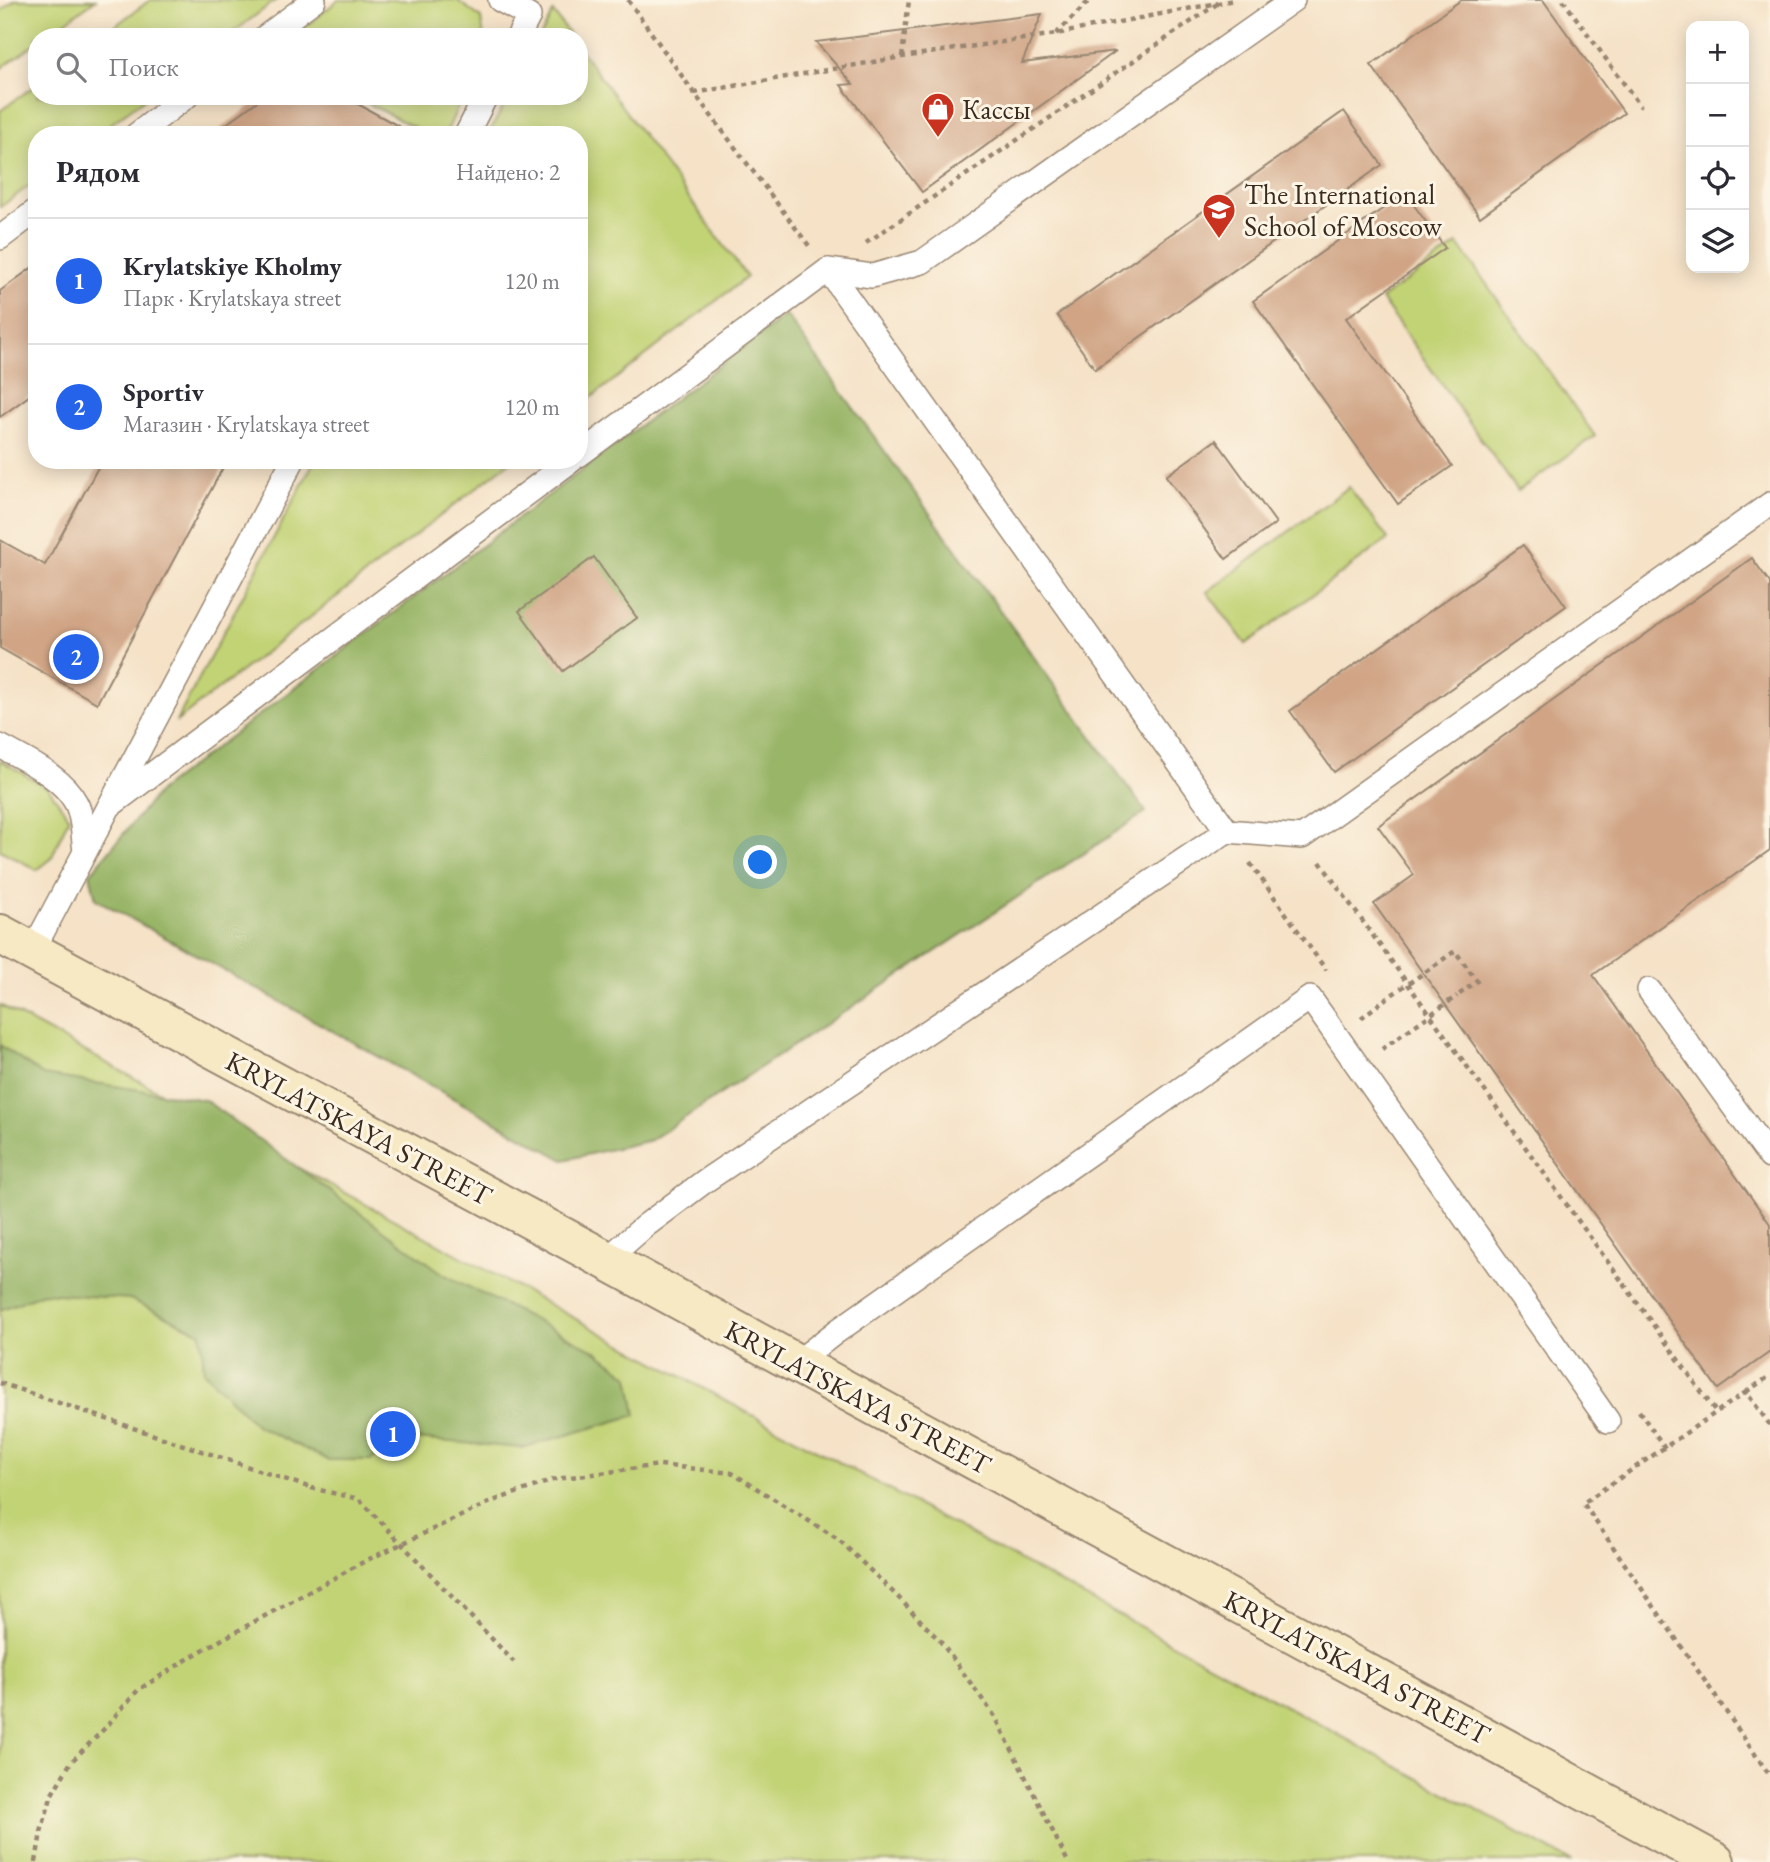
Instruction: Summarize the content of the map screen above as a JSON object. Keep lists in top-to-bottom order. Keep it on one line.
{"streets":{"main road":["KRYLATSKAYA STREET"]},"places":{"shop":["Кассы"],"school or university":["The International School of Moscow"]},"page":{"map_buttons":["+","−"],"search":"Поиск","heading":["Рядом","Найдено: 2"],"list":[{"mark":"1","name":"Krylatskiye Kholmy","note":"Парк · Krylatskaya street","value":"120 m"},{"mark":"2","name":"Sportiv","note":"Магазин · Krylatskaya street","value":"120 m"}],"pins":["2","1"]}}
